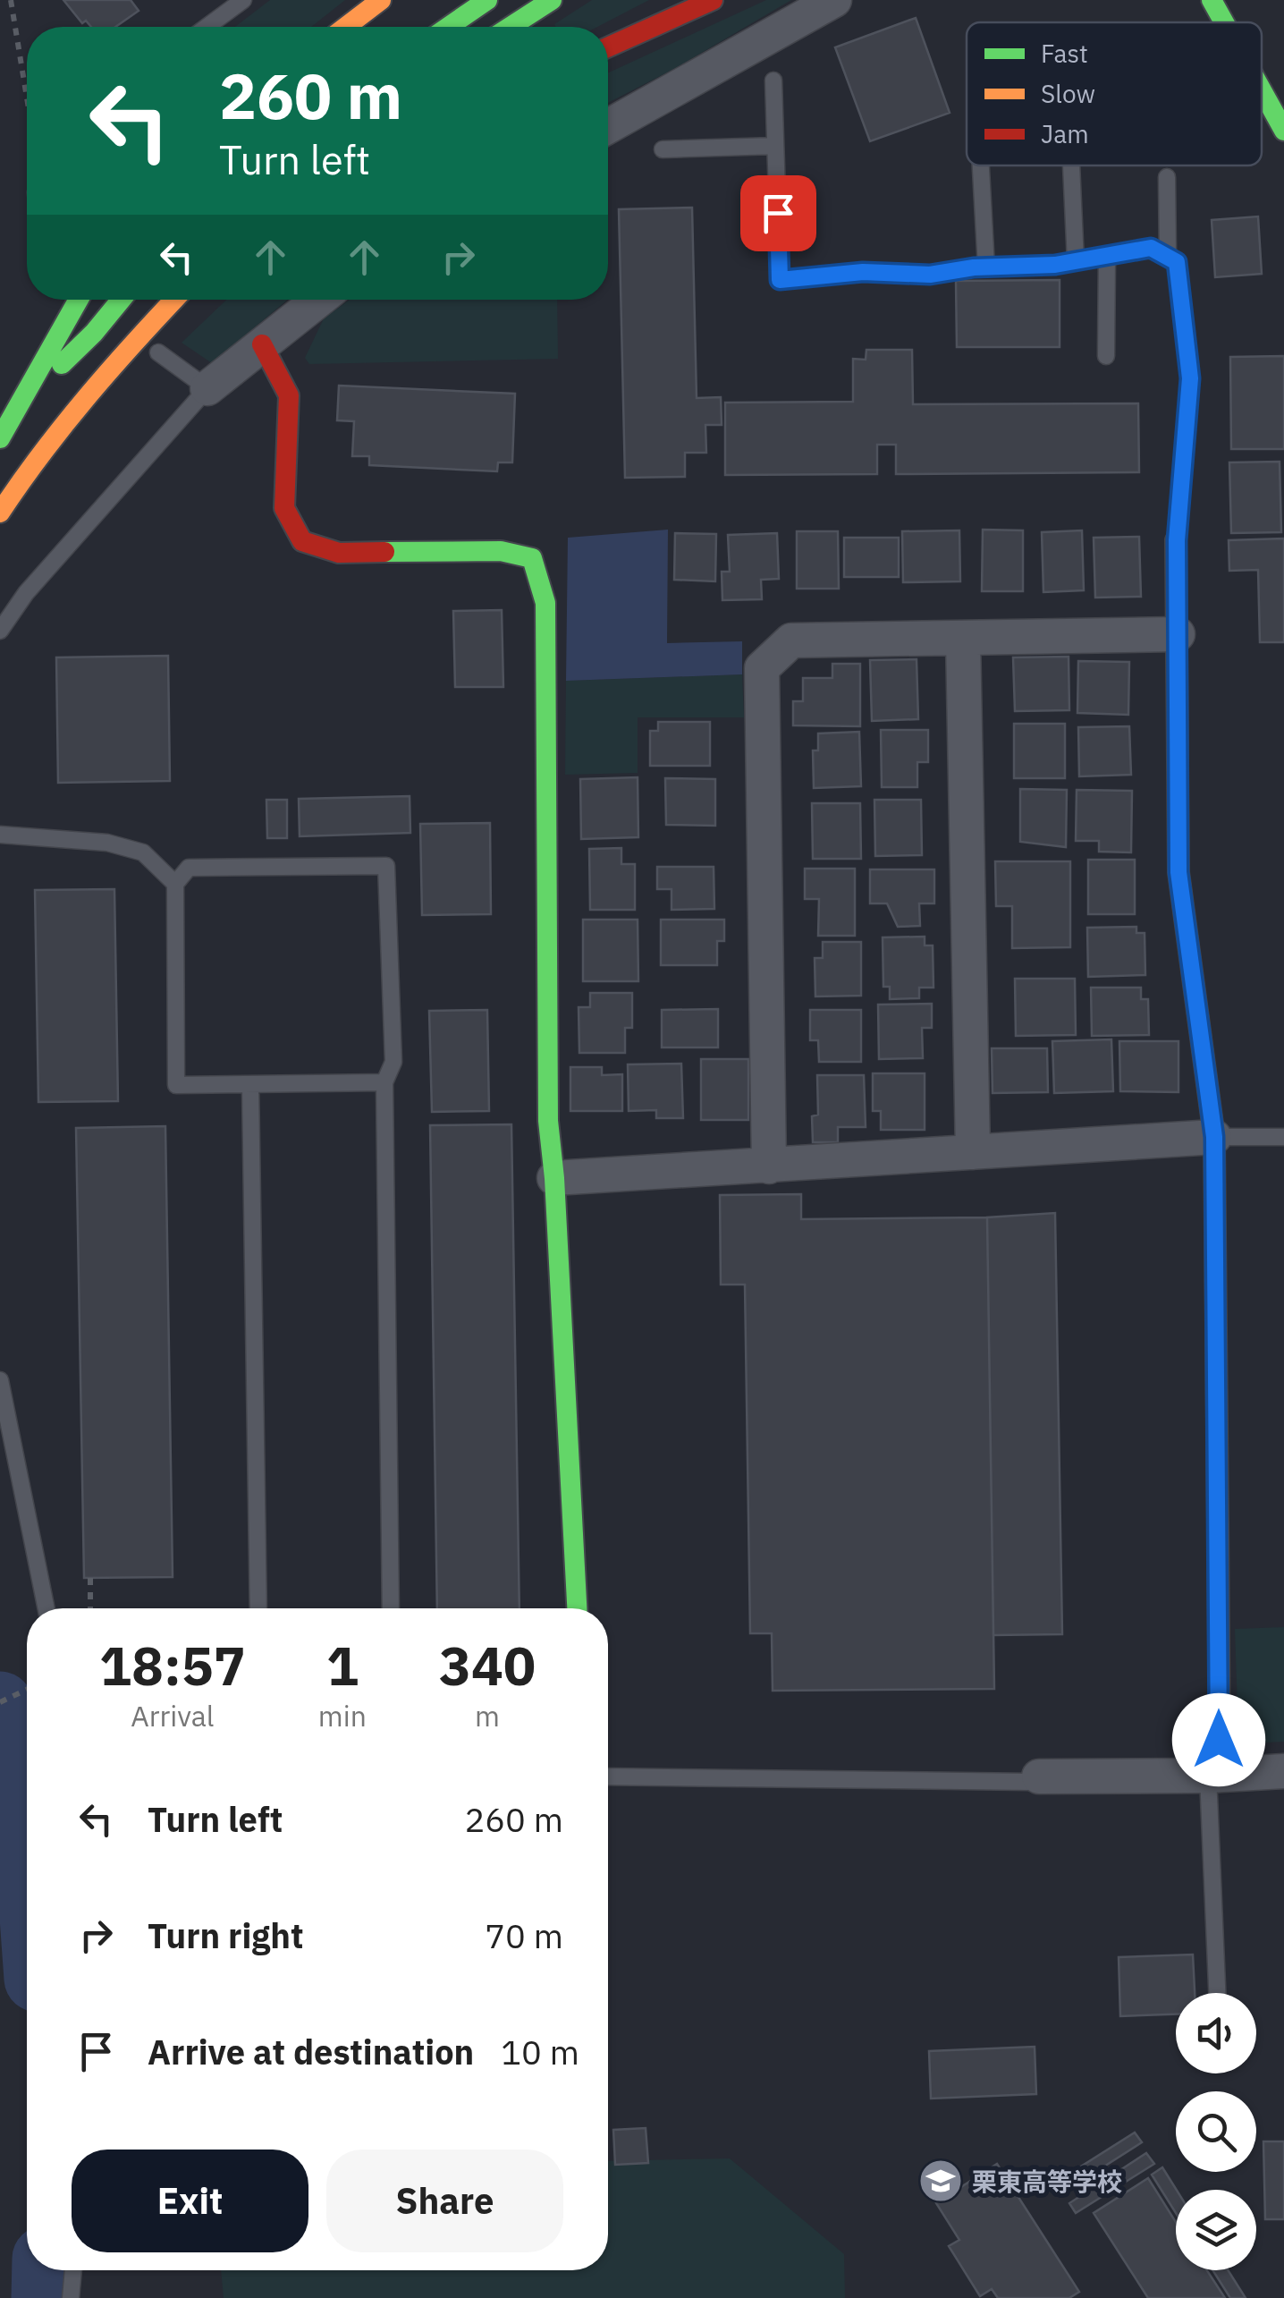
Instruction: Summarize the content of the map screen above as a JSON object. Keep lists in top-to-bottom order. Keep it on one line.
{"places":{"school or university":["栗東高等学校"]},"legend":["Fast","Slow","Jam"],"page":{"turn":["260 m","Turn left"],"eta":["18:57","Arrival","1","min","340","m"],"list":[{"name":"Turn left","value":"260 m"},{"name":"Turn right","value":"70 m"},{"name":"Arrive at destination","value":"10 m"}],"buttons":["Exit","Share"]}}
